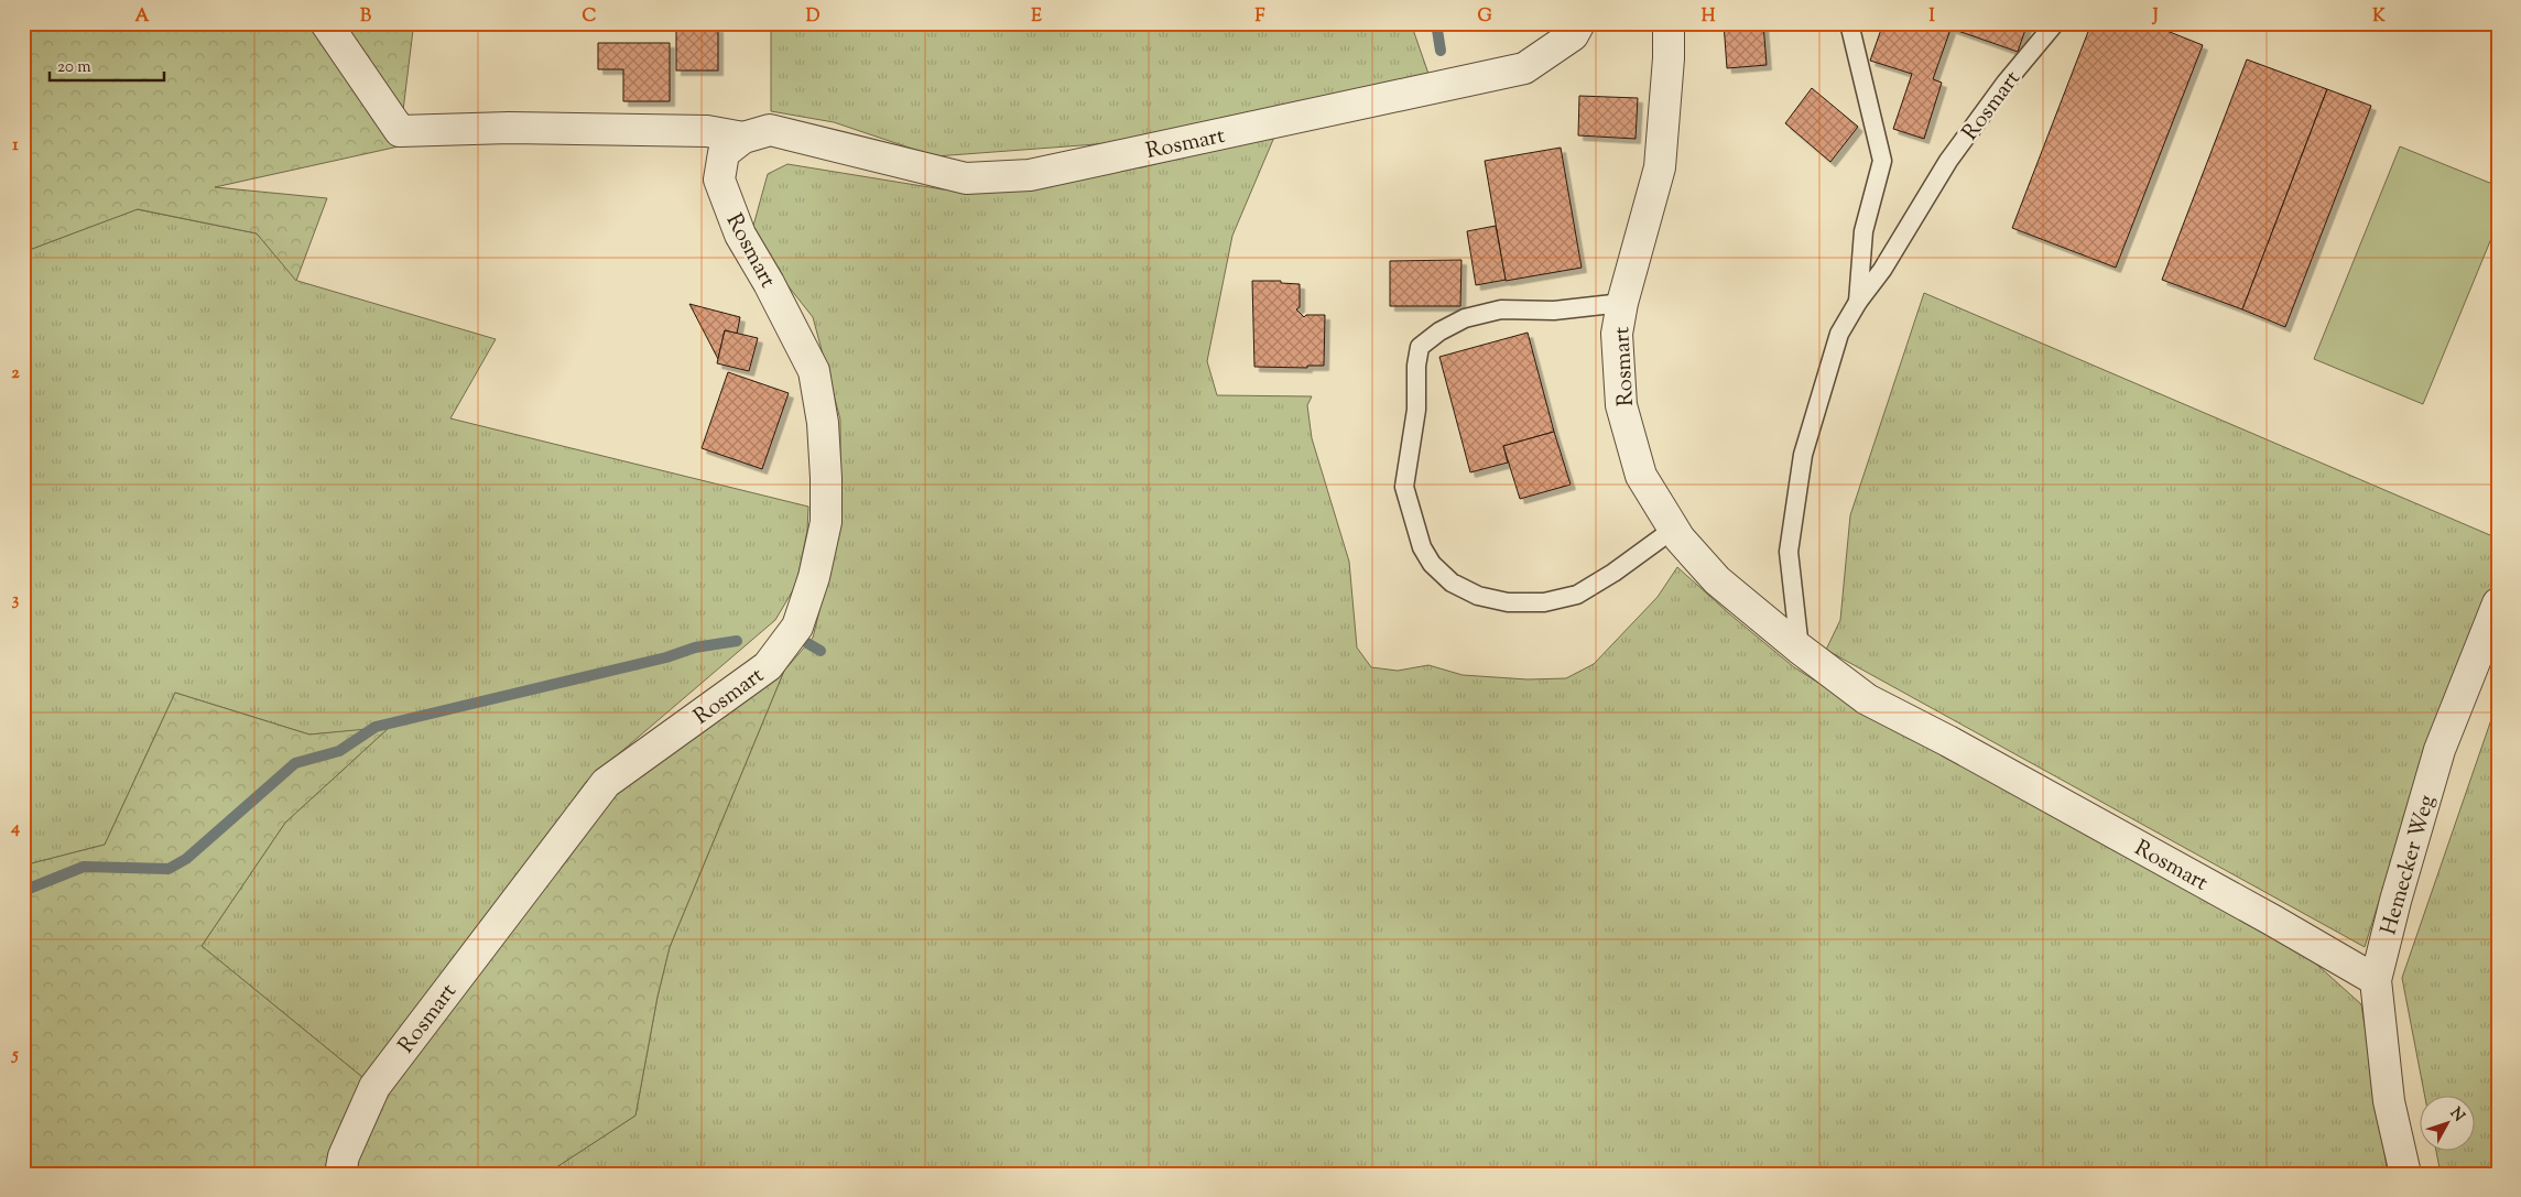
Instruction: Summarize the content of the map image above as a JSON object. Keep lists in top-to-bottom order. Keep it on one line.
{"streets":{"street":["Rosmart","Hemecker Weg"]},"crossings":[["Rosmart","Hemecker Weg"]],"scale_bar":"20 m","north":"top right","grid":{"columns":["A","B","C","D","E","F","G","H","I","J","K"],"rows":["1","2","3","4","5"]}}
